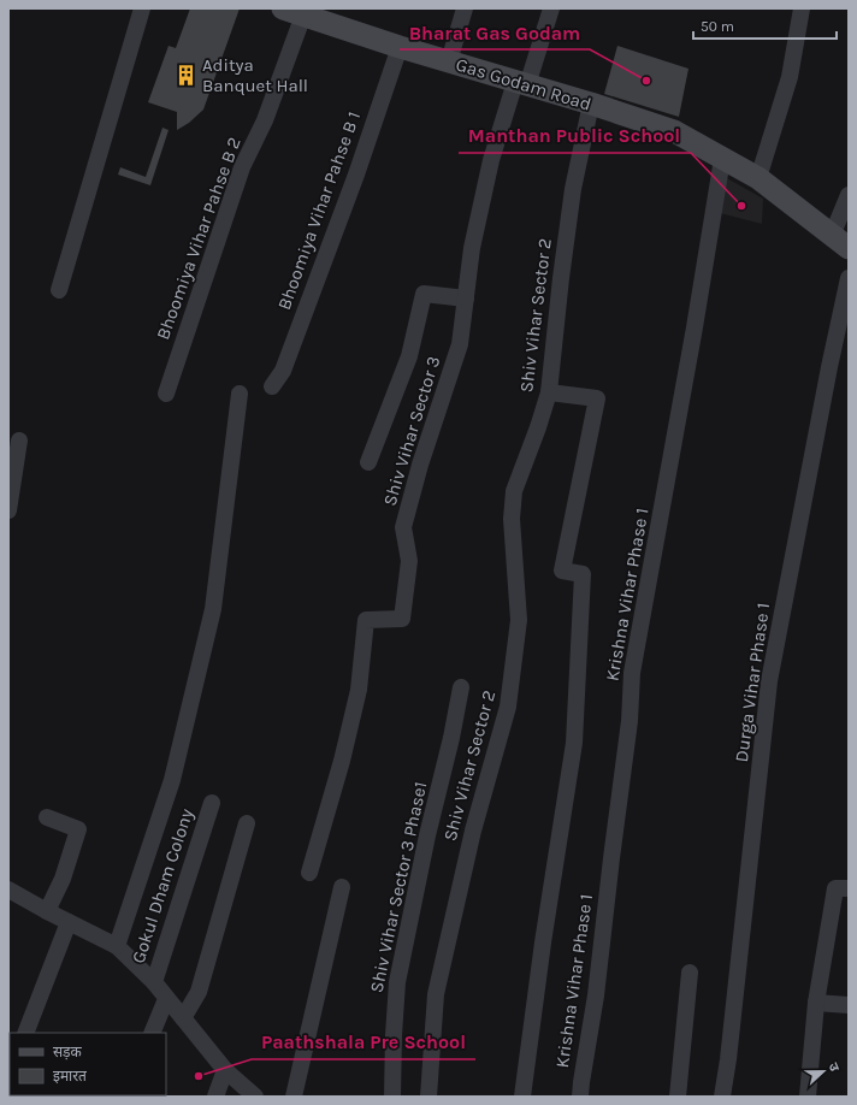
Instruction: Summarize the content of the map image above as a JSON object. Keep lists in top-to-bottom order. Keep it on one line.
{"streets":{"main road":["Gas Godam Road"],"street":["Bhoomiya Vihar Pahse B 1","Bhoomiya Vihar Pahse B 2","Shiv Vihar Sector 2","Shiv Vihar Sector 3","Krishna Vihar Phase 1","Durga Vihar Phase 1","Gokul Dham Colony","Shiv Vihar Sector 3 Phase1"]},"crossings":[["Gas Godam Road","Bhoomiya Vihar Pahse B 1"],["Gas Godam Road","Bhoomiya Vihar Pahse B 2"],["Gas Godam Road","Shiv Vihar Sector 2"],["Gas Godam Road","Shiv Vihar Sector 3"],["Gas Godam Road","Krishna Vihar Phase 1"]],"places":{"building":["Aditya Banquet Hall"],"other":["Bharat Gas Godam","Manthan Public School","Paathshala Pre School"]},"legend":["सड़क","इमारत"],"scale_bar":"50 m","north":"right"}
